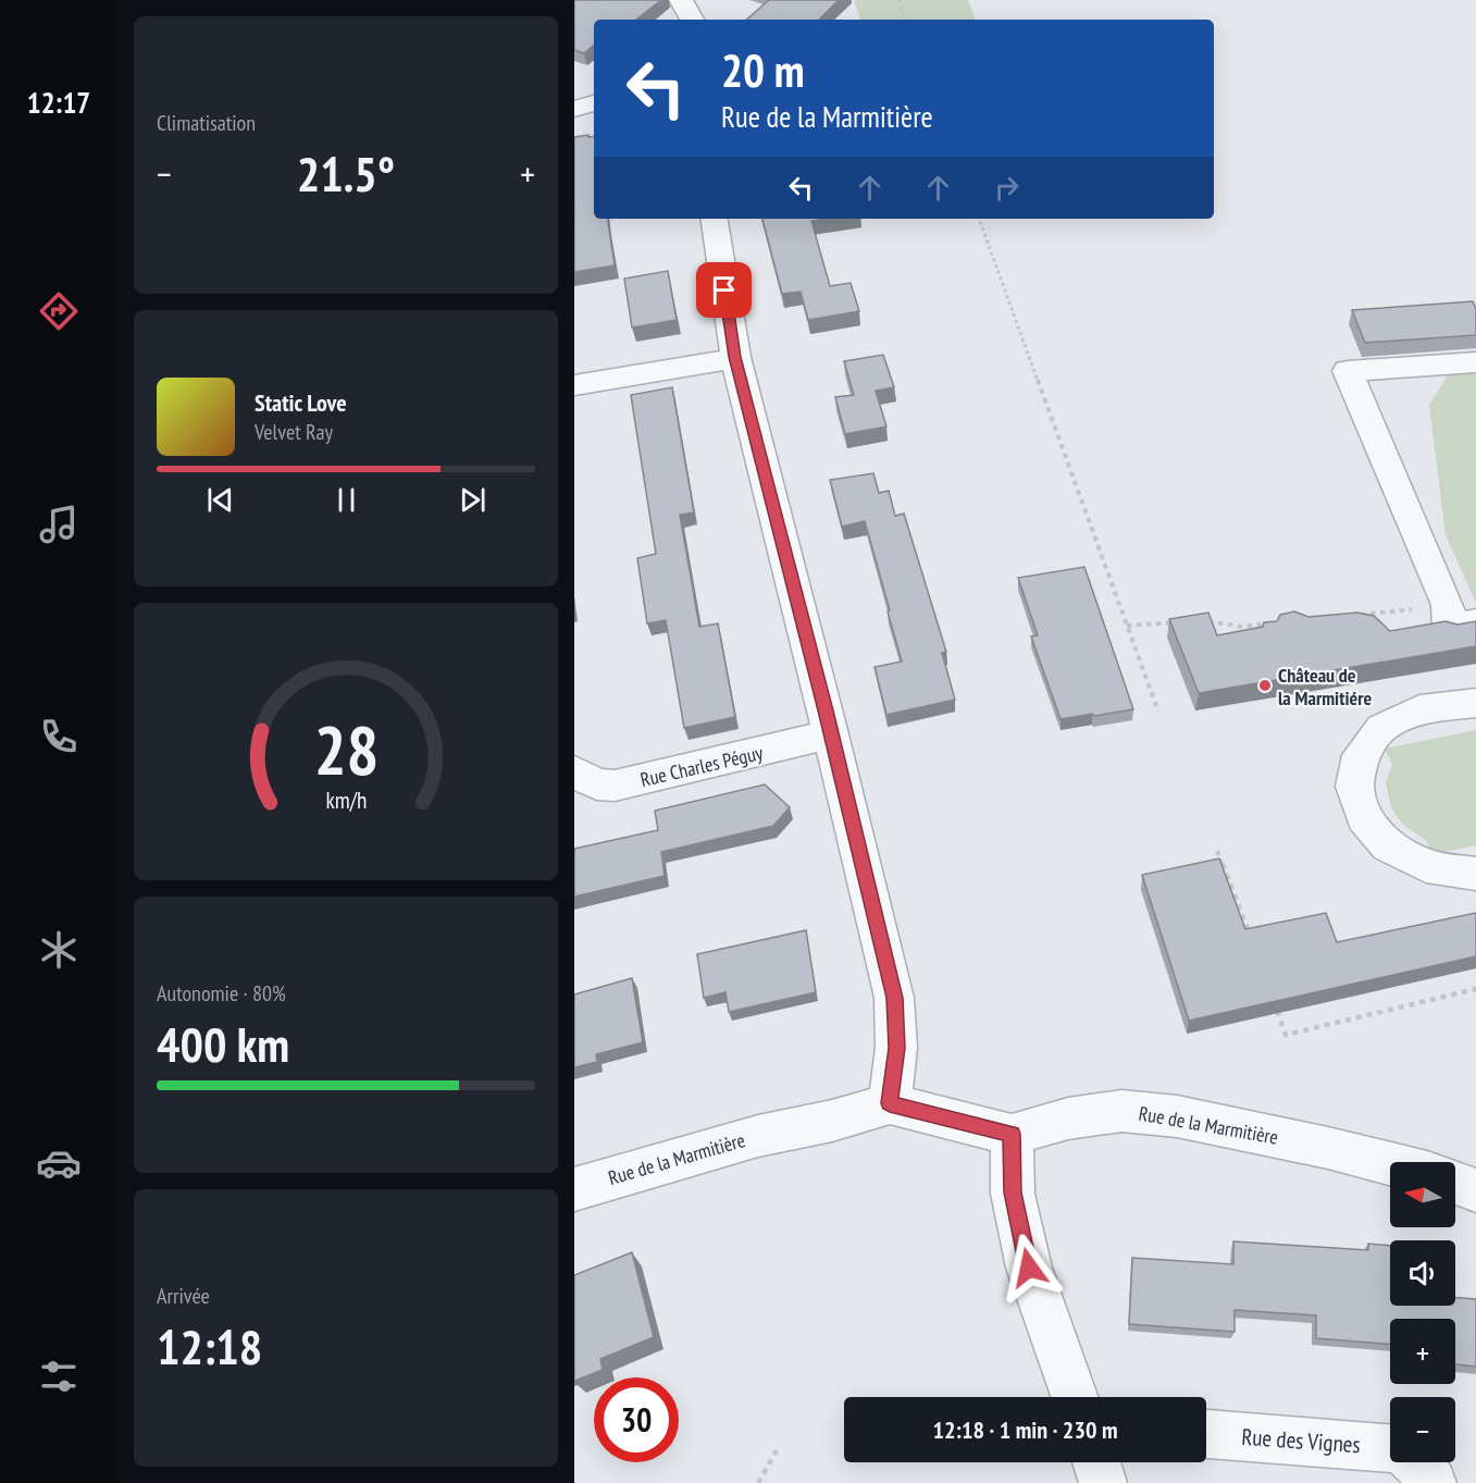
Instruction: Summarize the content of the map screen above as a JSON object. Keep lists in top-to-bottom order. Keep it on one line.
{"streets":{"street":["Rue Charles Péguy","Rue de la Marmitière","Rue des Vignes"]},"places":["Château de la Marmitiére"],"north":"left","page":{"tabs":"12:17","tile":["Climatisation",["Autonomie · 80%","400 km"],["Arrivée","12:18"]],"turn":["20 m","Rue de la Marmitière"],"heat":["−","21.5°","+"],"song":["Static Love","Velvet Ray"],"map_buttons":["+","−"],"limit":"30","trip":"12:18 · 1 min · 230 m","gauge":["28","km/h"]}}
